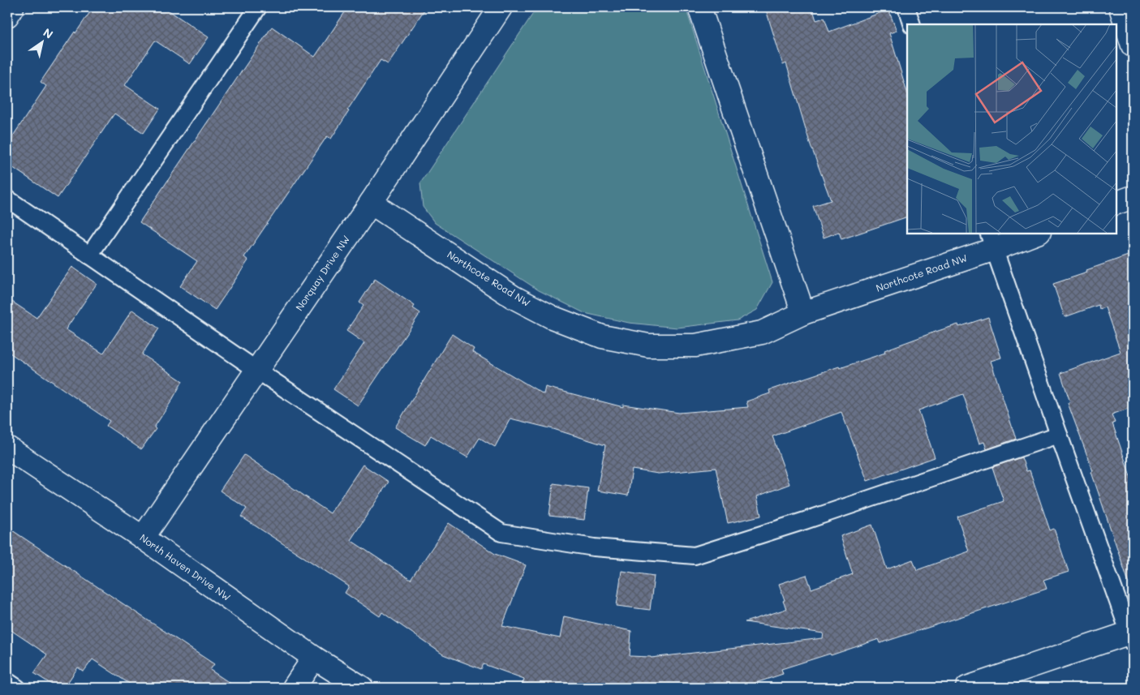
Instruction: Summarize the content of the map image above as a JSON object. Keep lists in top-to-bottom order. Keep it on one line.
{"streets":{"street":["Norquay Drive NW","Northcote Road NW","North Haven Drive NW"]},"crossings":[["Norquay Drive NW","Northcote Road NW"],["Norquay Drive NW","North Haven Drive NW"]],"north":"top right"}
